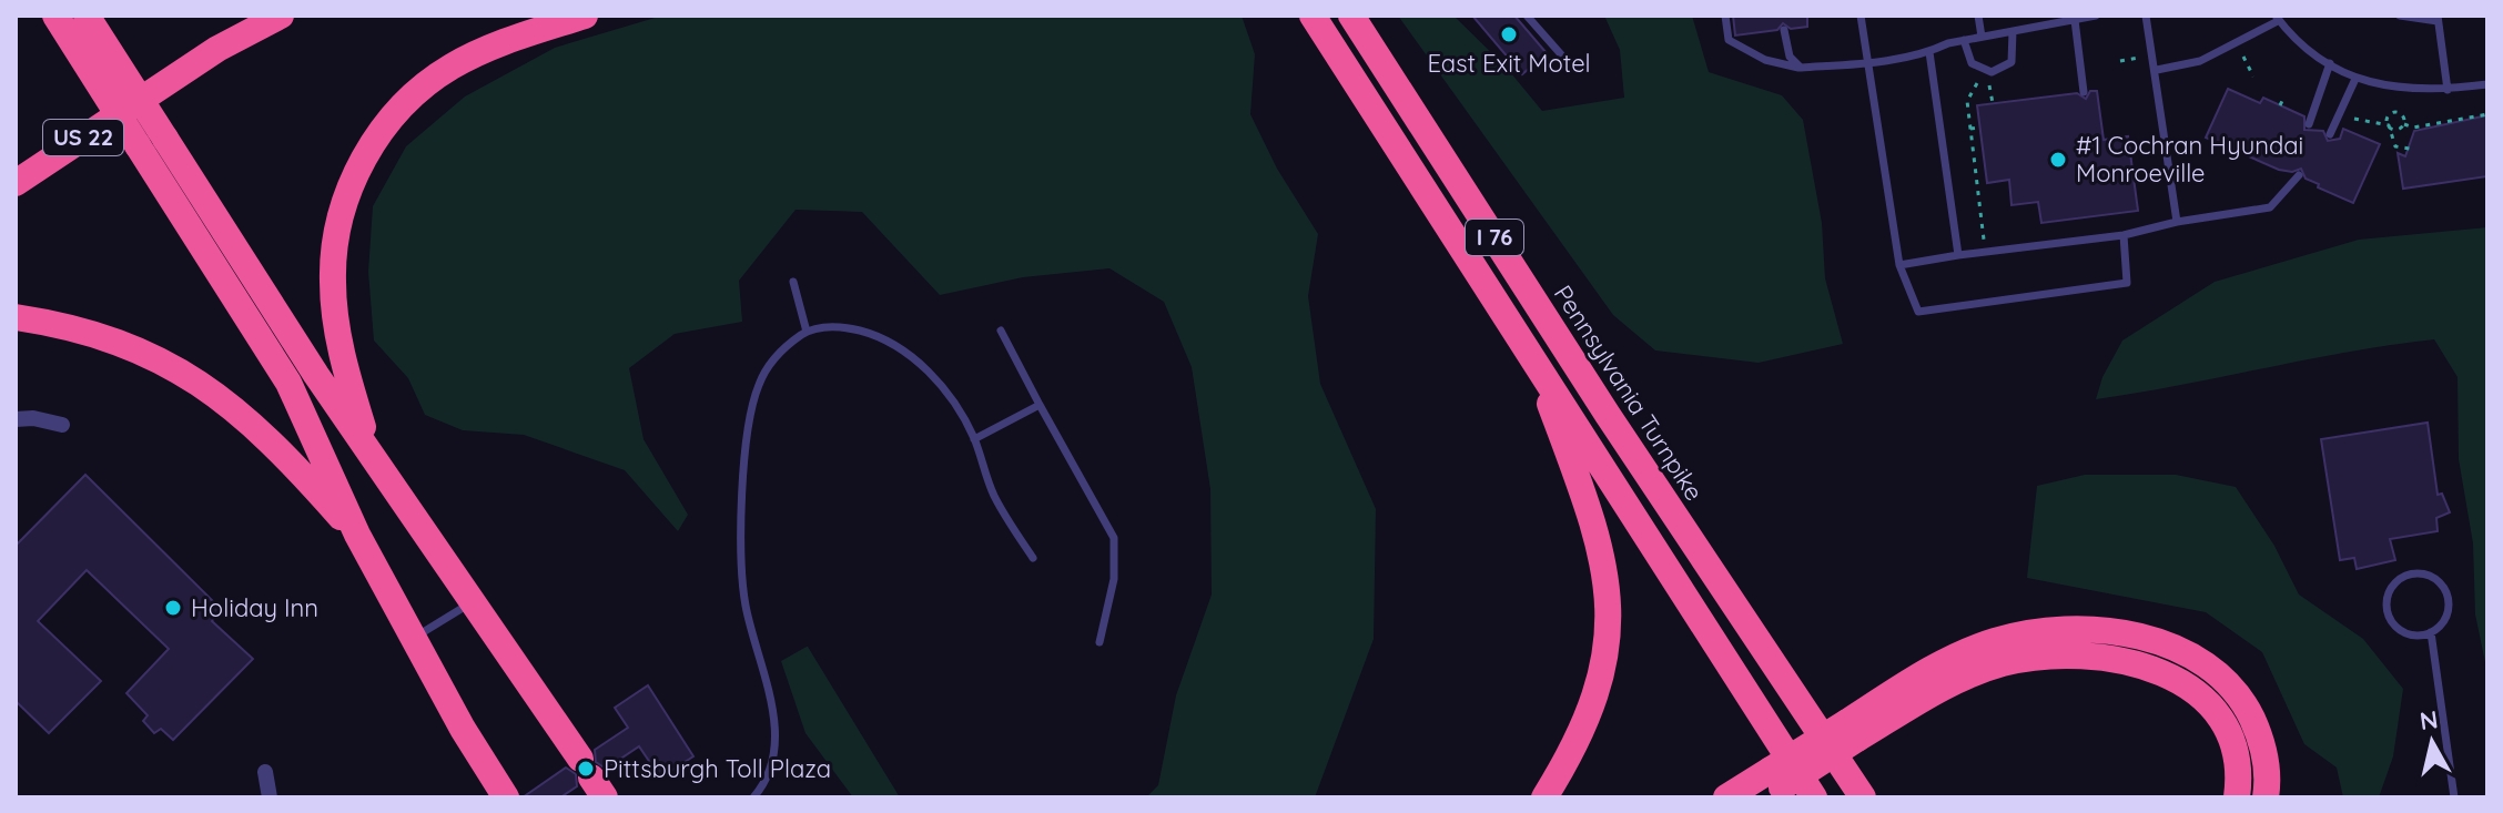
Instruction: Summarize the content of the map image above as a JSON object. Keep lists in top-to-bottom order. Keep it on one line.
{"streets":{"highway":["US 22","I 76","Pennsylvania Turnpike"]},"places":["East Exit Motel","#1 Cochran Hyundai Monroeville","Holiday Inn","Pittsburgh Toll Plaza"],"north":"top"}
